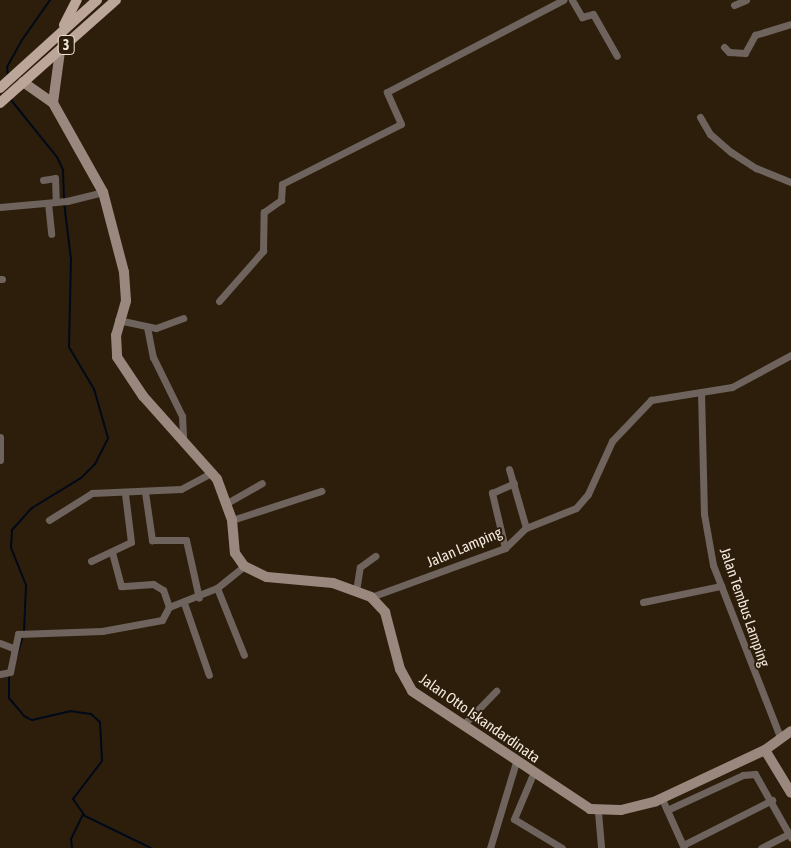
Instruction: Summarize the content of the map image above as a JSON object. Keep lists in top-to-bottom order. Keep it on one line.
{"streets":{"main road":["3","Jalan Otto Iskandardinata"],"street":["Jalan Lamping","Jalan Tembus Lamping"]},"crossings":[["Jalan Lamping","Jalan Tembus Lamping"],["Jalan Lamping","Jalan Otto Iskandardinata"]]}
